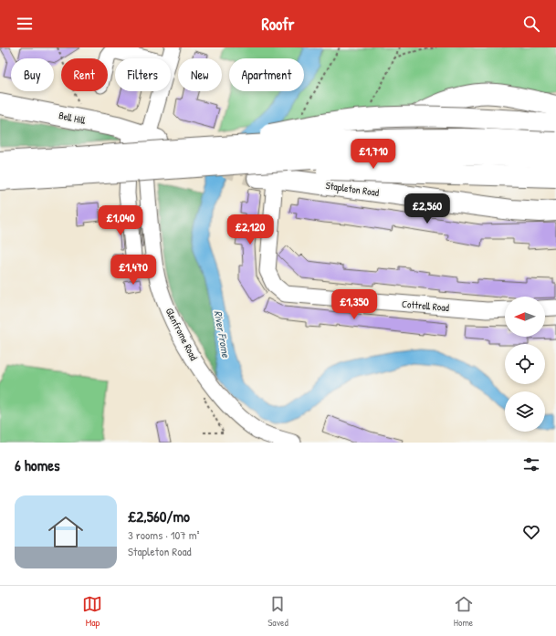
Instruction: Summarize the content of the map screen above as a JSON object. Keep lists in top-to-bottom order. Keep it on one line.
{"streets":{"main road":["Bell Hill","Stapleton Road"],"street":["Cottrell Road","Glenfrome Road"]},"crossings":[["Bell Hill","Glenfrome Road"],["Stapleton Road","Cottrell Road"]],"water":["River Frome"],"north":"left","page":{"header":"Roofr","chip":["Buy","Rent","Filters","New","Apartment"],"price":["£1,710","£2,560","£1,040","£2,120","£1,470","£1,350"],"heading":"6 homes","list":[{"name":"£2,560/mo","note":"3 rooms · 107 m² · Stapleton Road"}],"tabs":["Map","Saved","Home"]}}
